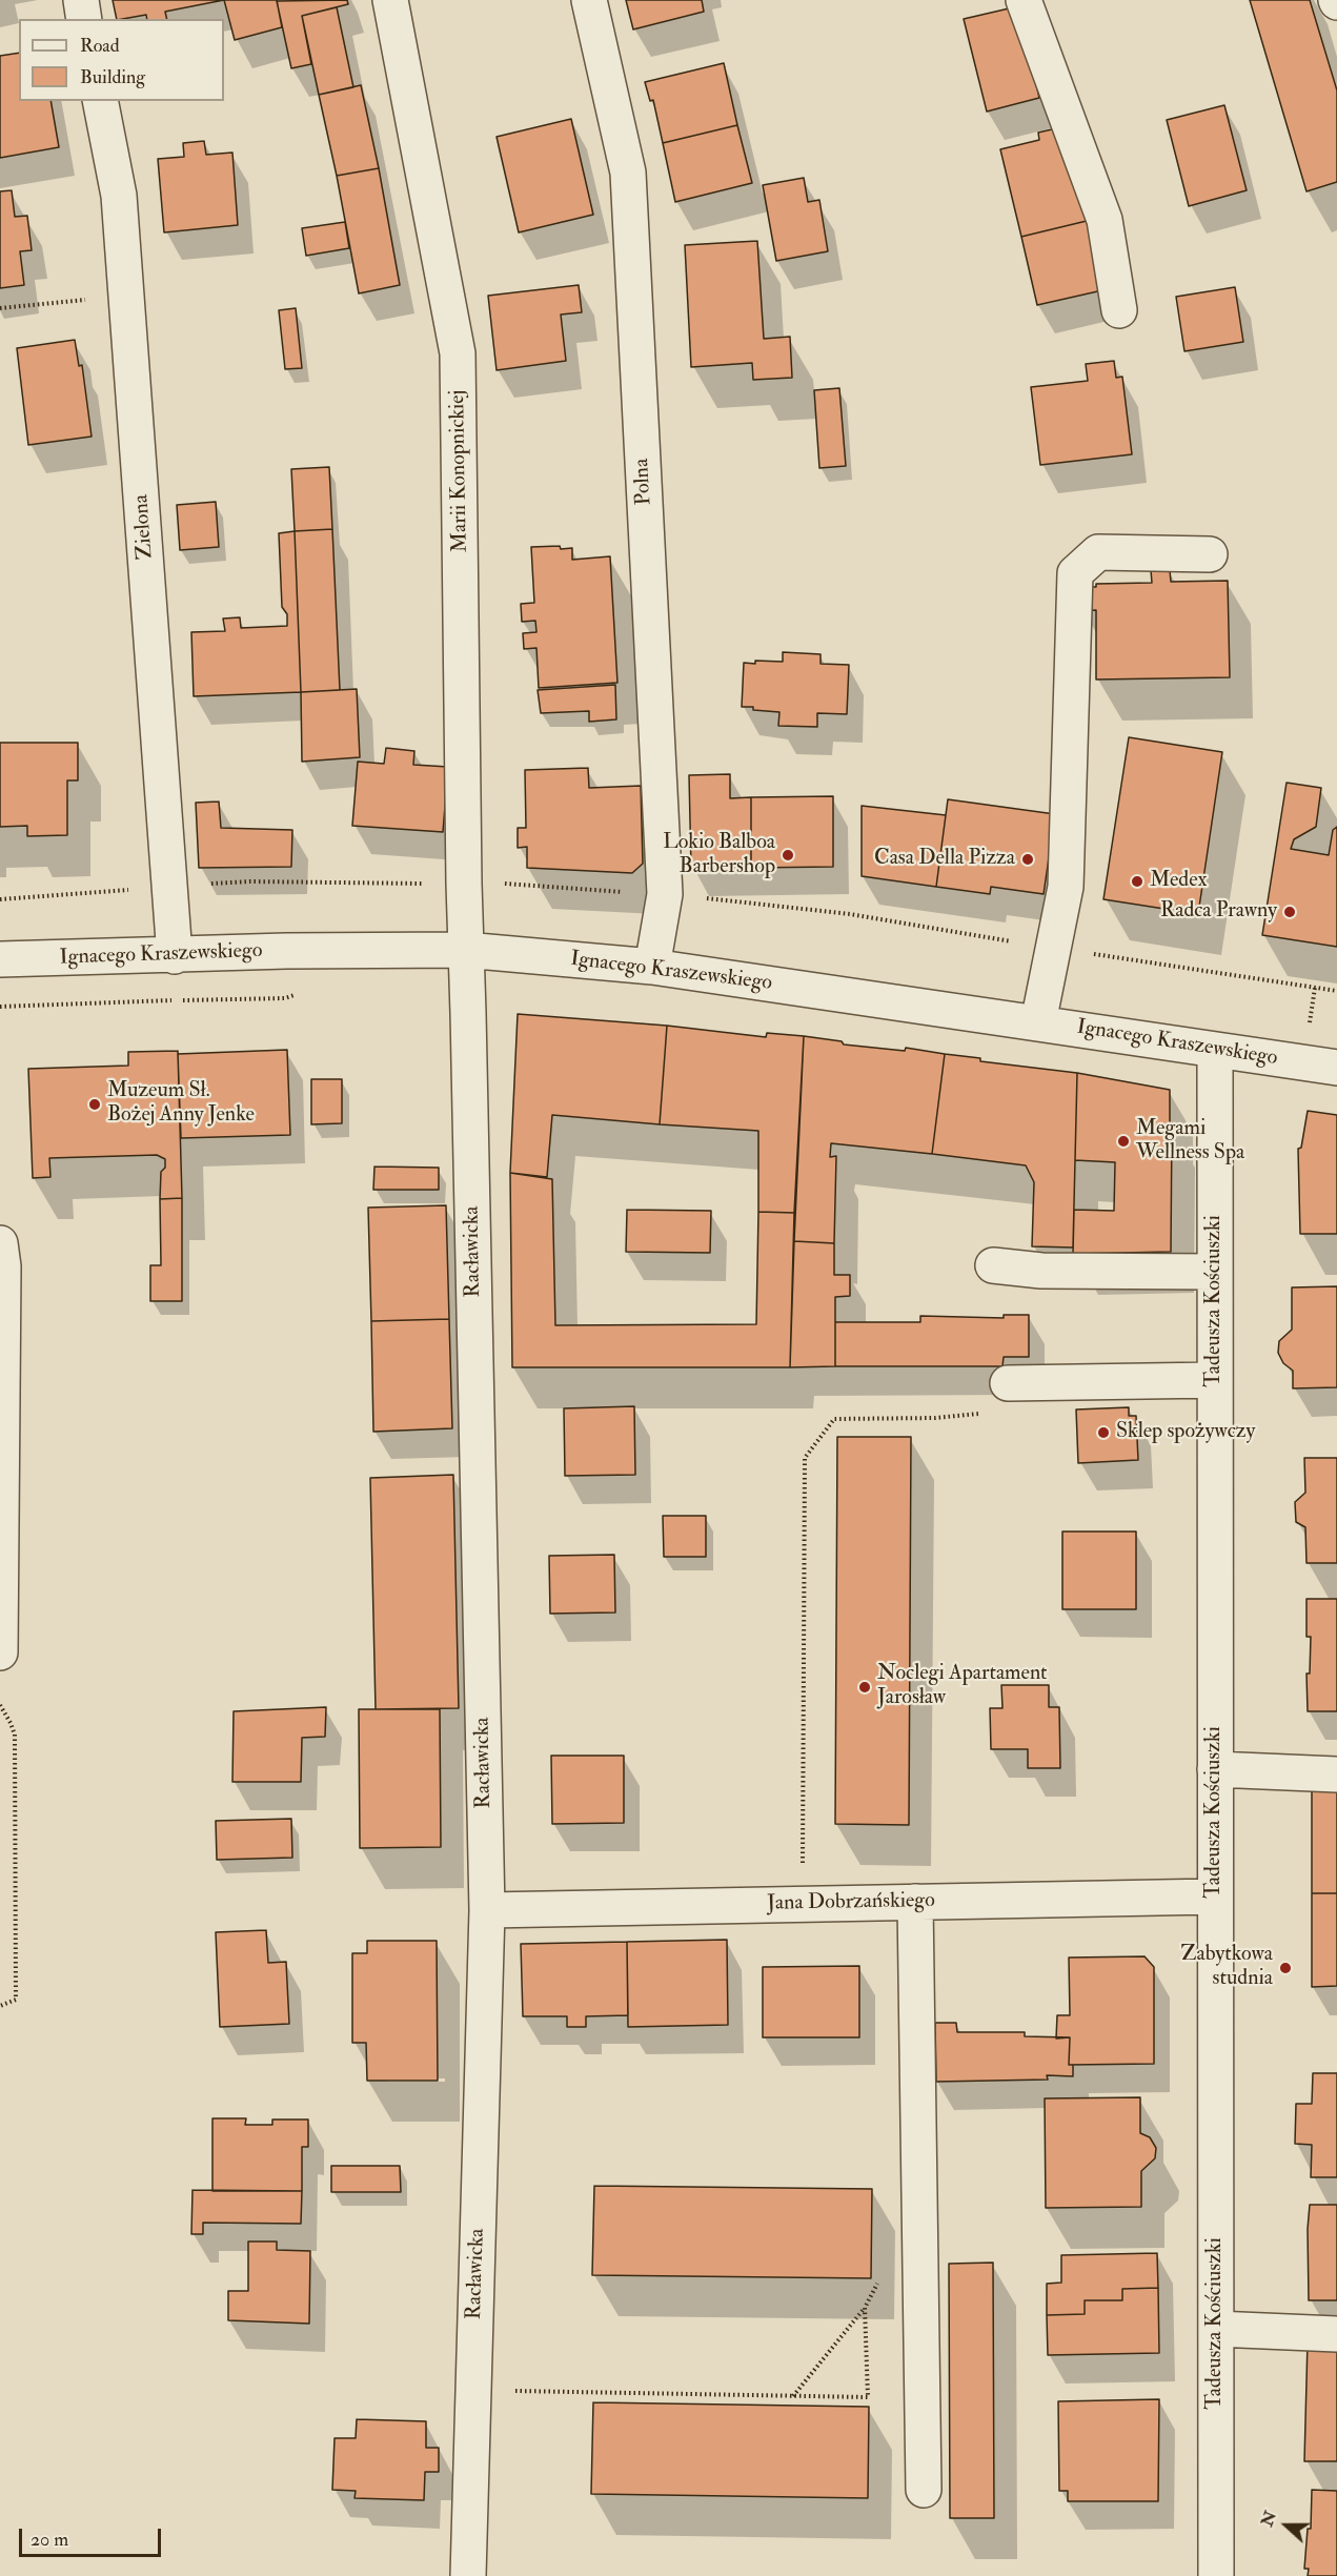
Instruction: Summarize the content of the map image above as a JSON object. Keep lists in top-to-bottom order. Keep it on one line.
{"streets":{"street":["Marii Konopnickiej","Polna","Zielona","Ignacego Kraszewskiego","Racławicka","Tadeusza Kościuszki","Jana Dobrzańskiego"]},"crossings":[["Marii Konopnickiej","Ignacego Kraszewskiego"],["Marii Konopnickiej","Racławicka"],["Polna","Ignacego Kraszewskiego"],["Zielona","Ignacego Kraszewskiego"],["Ignacego Kraszewskiego","Racławicka"],["Ignacego Kraszewskiego","Tadeusza Kościuszki"],["Racławicka","Jana Dobrzańskiego"],["Tadeusza Kościuszki","Jana Dobrzańskiego"]],"places":["Lokio Balboa Barbershop","Casa Della Pizza","Medex","Radca Prawny","Muzeum Sł. Bożej Anny Jenke","Megami Wellness Spa","Sklep spożywczy","Noclegi Apartament Jarosław","Zabytkowa studnia"],"legend":["Road","Building"],"scale_bar":"20 m","north":"left"}
